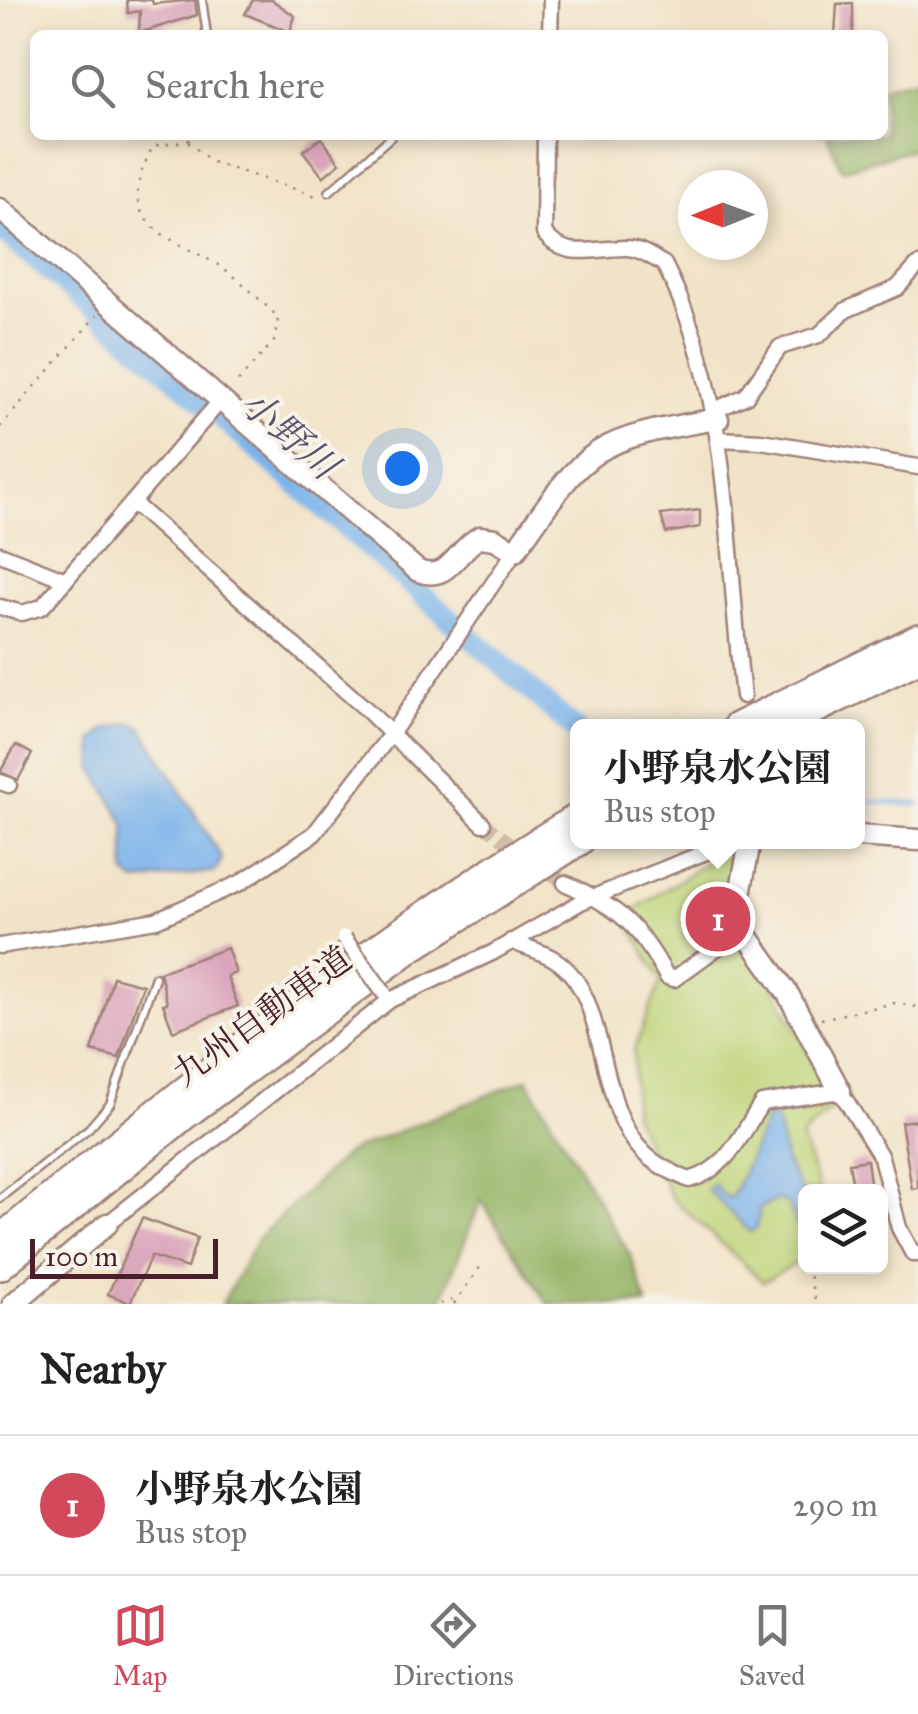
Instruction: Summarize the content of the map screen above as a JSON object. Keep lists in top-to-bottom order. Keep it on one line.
{"streets":{"highway":["九州自動車道"]},"water":["小野川"],"scale_bar":"100 m","north":"left","page":{"search":"Search here","popup":["小野泉水公園","Bus stop"],"pins":"1","scale":"100 m","heading":"Nearby","list":[{"mark":"1","name":"小野泉水公園","note":"Bus stop","value":"290 m"}],"nav":["Map","Directions","Saved"]}}
